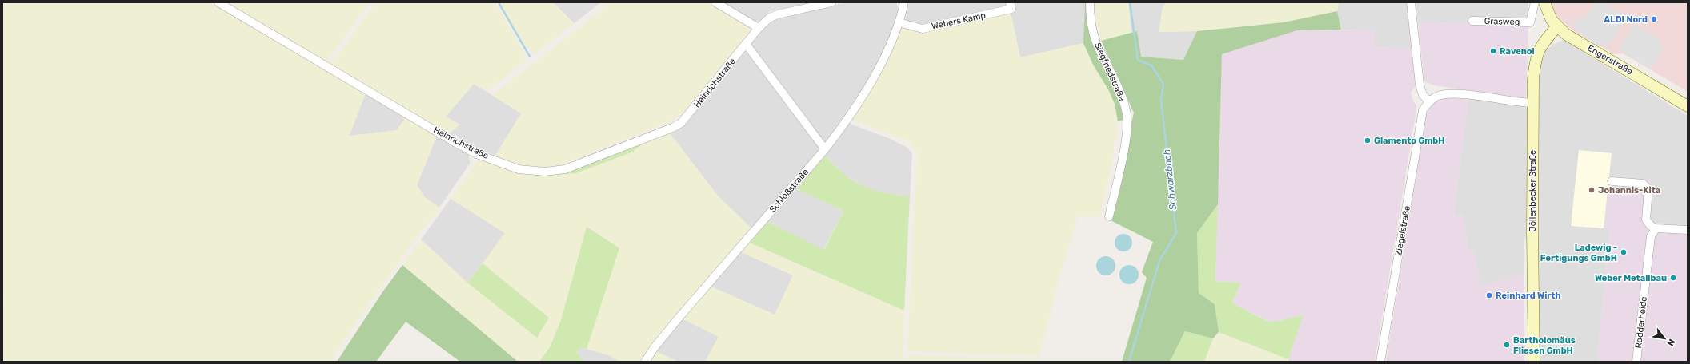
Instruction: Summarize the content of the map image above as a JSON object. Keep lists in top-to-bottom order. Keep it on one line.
{"streets":{"street":["Webers Kamp","Grasweg","Engerstraße","Siegfriedstraße","Heinrichstraße","Schloßstraße","Jöllenbecker Straße","Ziegelstraße","Rodderheide"]},"crossings":[["Webers Kamp","Schloßstraße"],["Engerstraße","Jöllenbecker Straße"]],"water":["Schwarzbach"],"places":["ALDI Nord","Ravenol","Glamento GmbH","Johannis-Kita","Ladewig - Fertigungs GmbH","Weber Metallbau","Reinhard Wirth","Bartholomäus Fliesen GmbH"],"north":"bottom right"}
